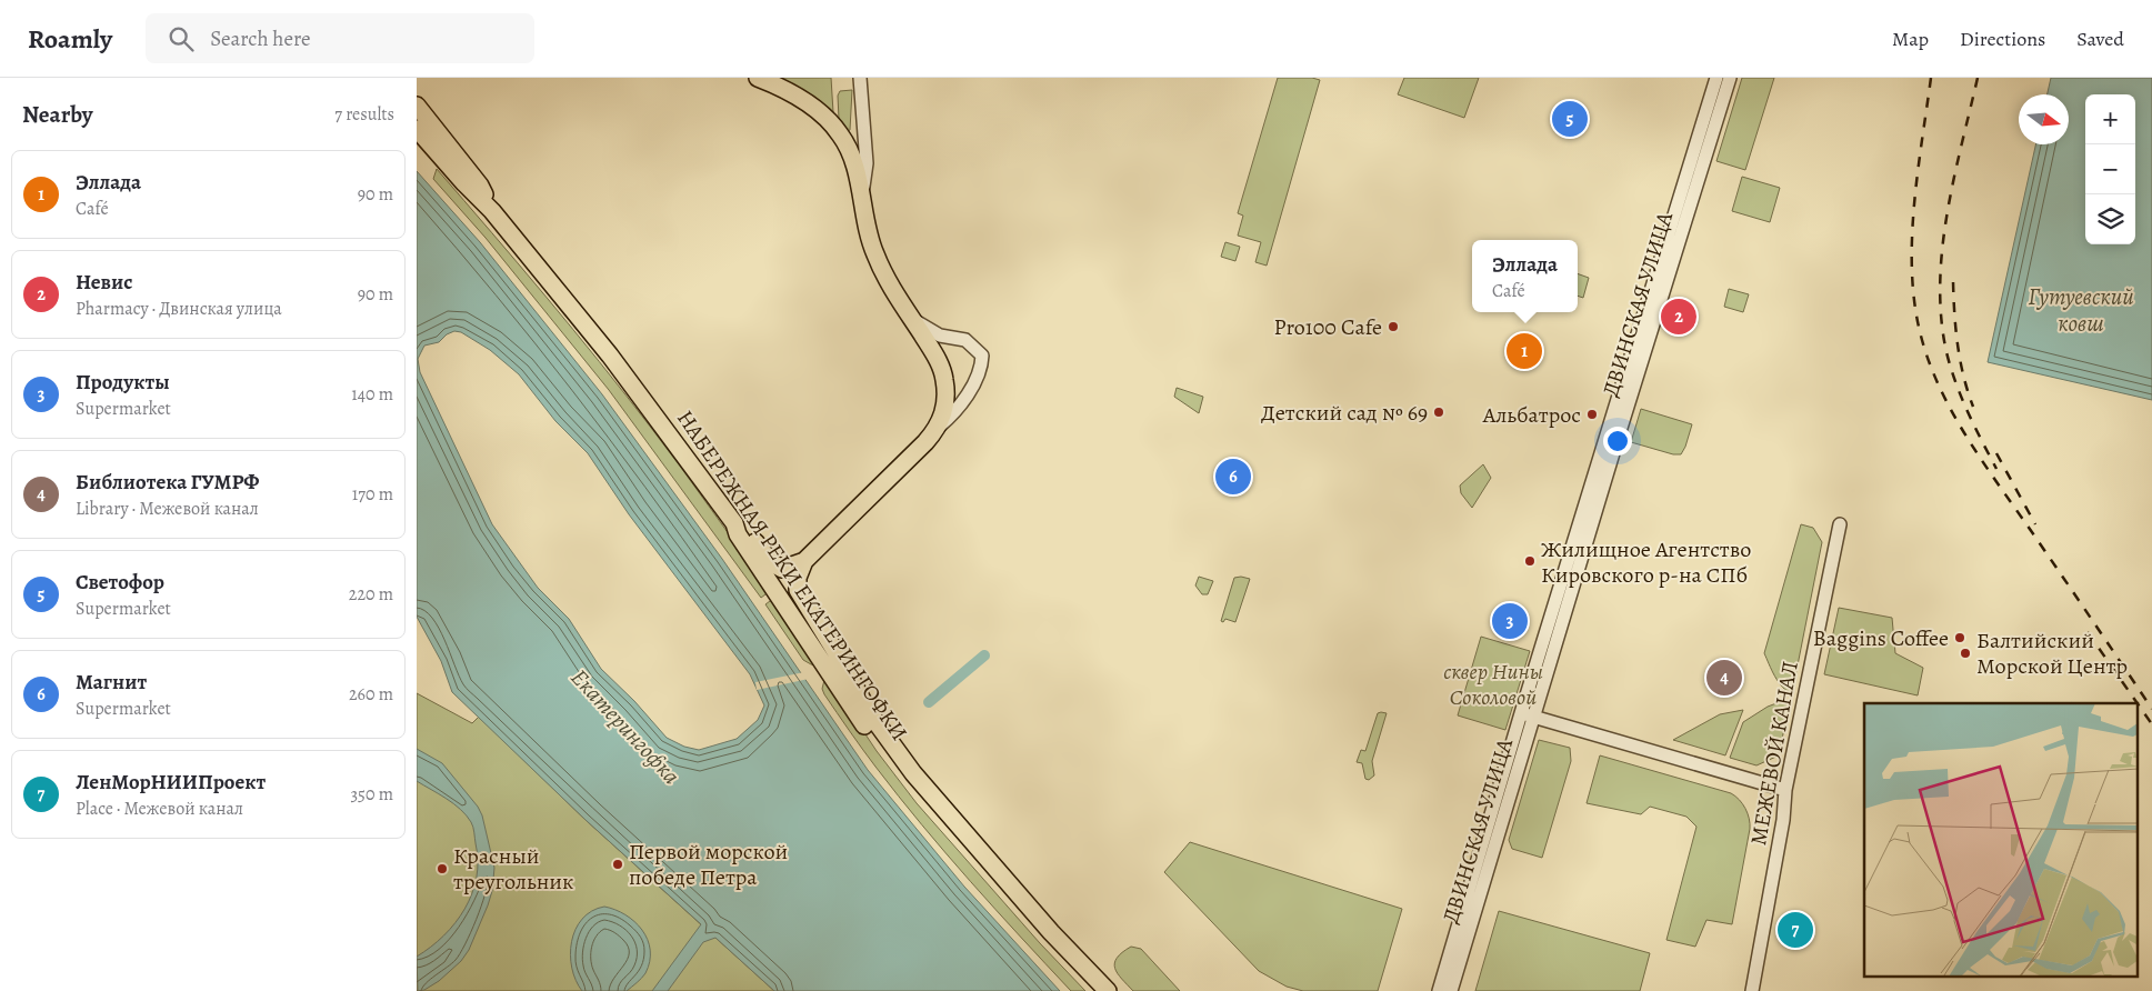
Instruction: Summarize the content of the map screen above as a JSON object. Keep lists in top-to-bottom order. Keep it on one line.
{"streets":{"main road":["НАБЕРЕЖНАЯ РЕКИ ЕКАТЕРИНГОФКИ"],"street":["ДВИНСКАЯ УЛИЦА","МЕЖЕВОЙ КАНАЛ"]},"water":["Гутуевский ковш","Екатерингофка"],"parks":["сквер Нины Соколовой"],"places":["Pro100 Cafe","Детский сад № 69","Альбатрос","Жилищное Агентство Кировского р-на СПб","Baggins Coffee","Балтийский Морской Центр","Первой морской победе Петра","Красный треугольник"],"north":"right","page":{"header":"Roamly","search":"Search here","nav":["Map","Directions","Saved"],"heading":["Nearby","7 results"],"map_buttons":["+","−"],"pins":["5","2","1","6","3","4","7"],"list":[{"mark":"1","name":"Эллада","note":"Café","value":"90 m"},{"mark":"2","name":"Невис","note":"Pharmacy · Двинская улица","value":"90 m"},{"mark":"3","name":"Продукты","note":"Supermarket","value":"140 m"},{"mark":"4","name":"Библиотека ГУМРФ","note":"Library · Межевой канал","value":"170 m"},{"mark":"5","name":"Светофор","note":"Supermarket","value":"220 m"},{"mark":"6","name":"Магнит","note":"Supermarket","value":"260 m"},{"mark":"7","name":"ЛенМорНИИПроект","note":"Place · Межевой канал","value":"350 m"}],"popup":["Эллада","Café"]}}
